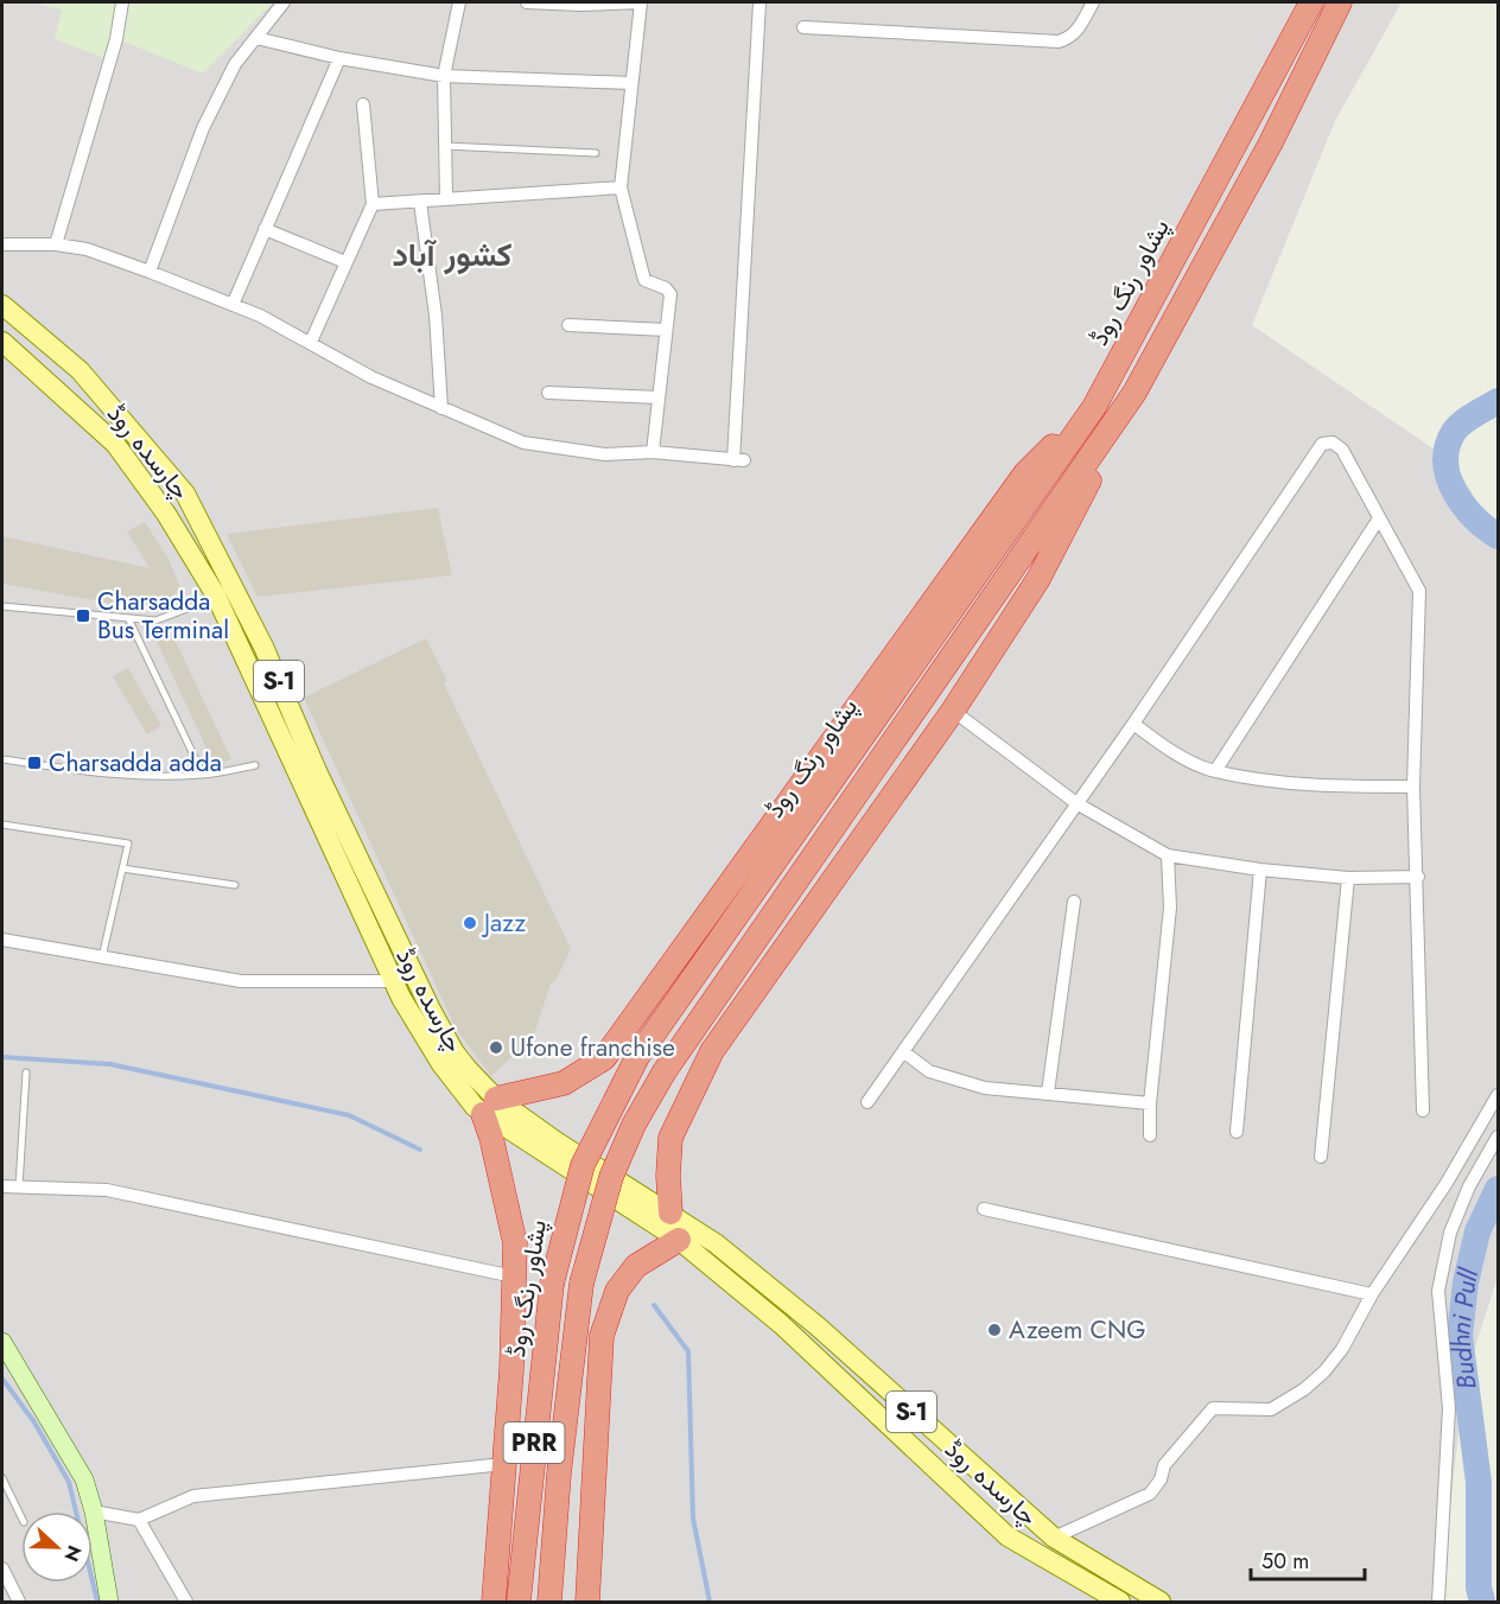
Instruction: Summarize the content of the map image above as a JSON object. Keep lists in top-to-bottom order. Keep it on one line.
{"streets":{"highway":["پشاور رنگ روڈ","PRR"],"main road":["چارسدہ روڈ","S-1"]},"districts":["کشور آباد"],"water":["Budhni Pull"],"places":{"transit":["Charsadda Bus Terminal","Charsadda adda"],"other":["Jazz","Ufone franchise","Azeem CNG"]},"scale_bar":"50 m","north":"right"}
